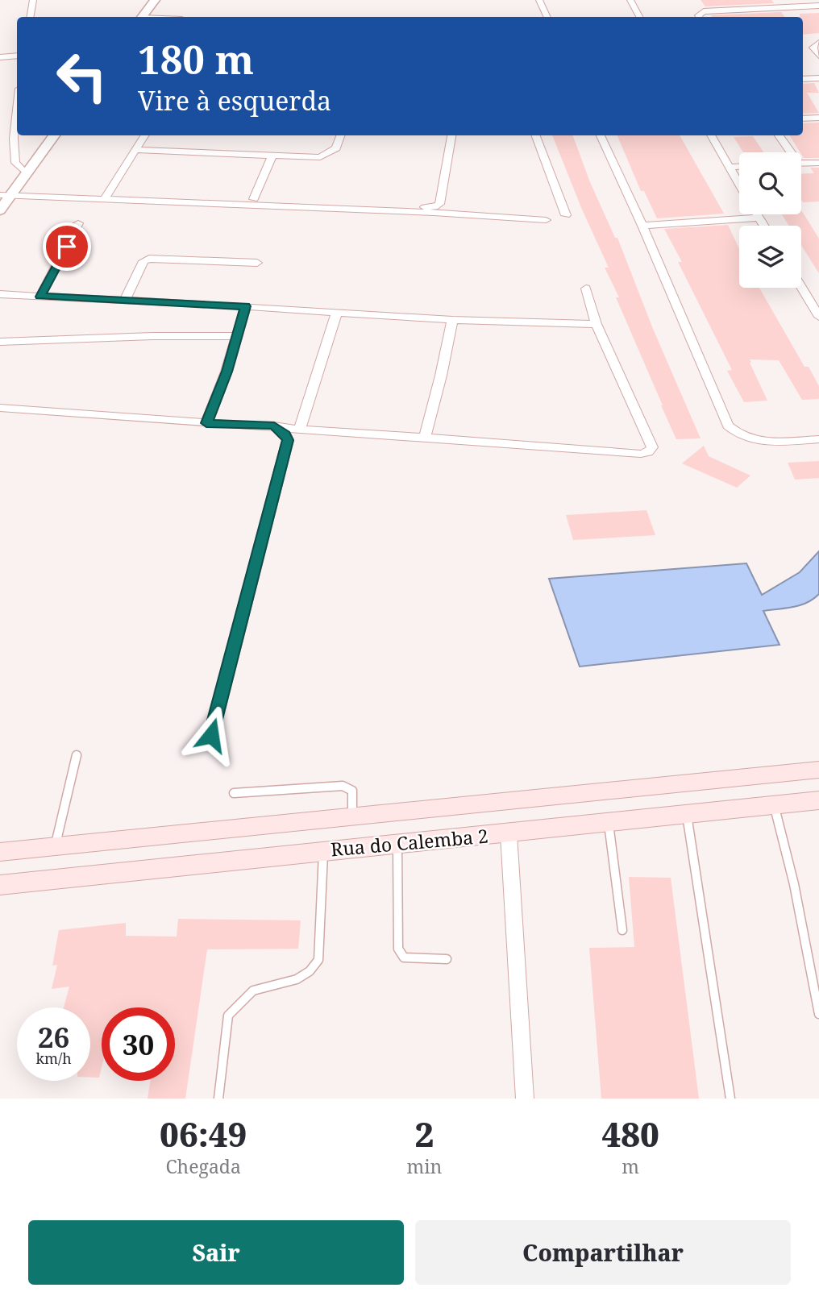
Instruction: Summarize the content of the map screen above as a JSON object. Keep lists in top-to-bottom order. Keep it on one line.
{"streets":{"main road":["Rua do Calemba 2"]},"page":{"turn":["180 m","Vire à esquerda"],"speed":"26 km/h","limit":"30","eta":["06:49","Chegada","2","min","480","m"],"buttons":["Sair","Compartilhar"]}}
